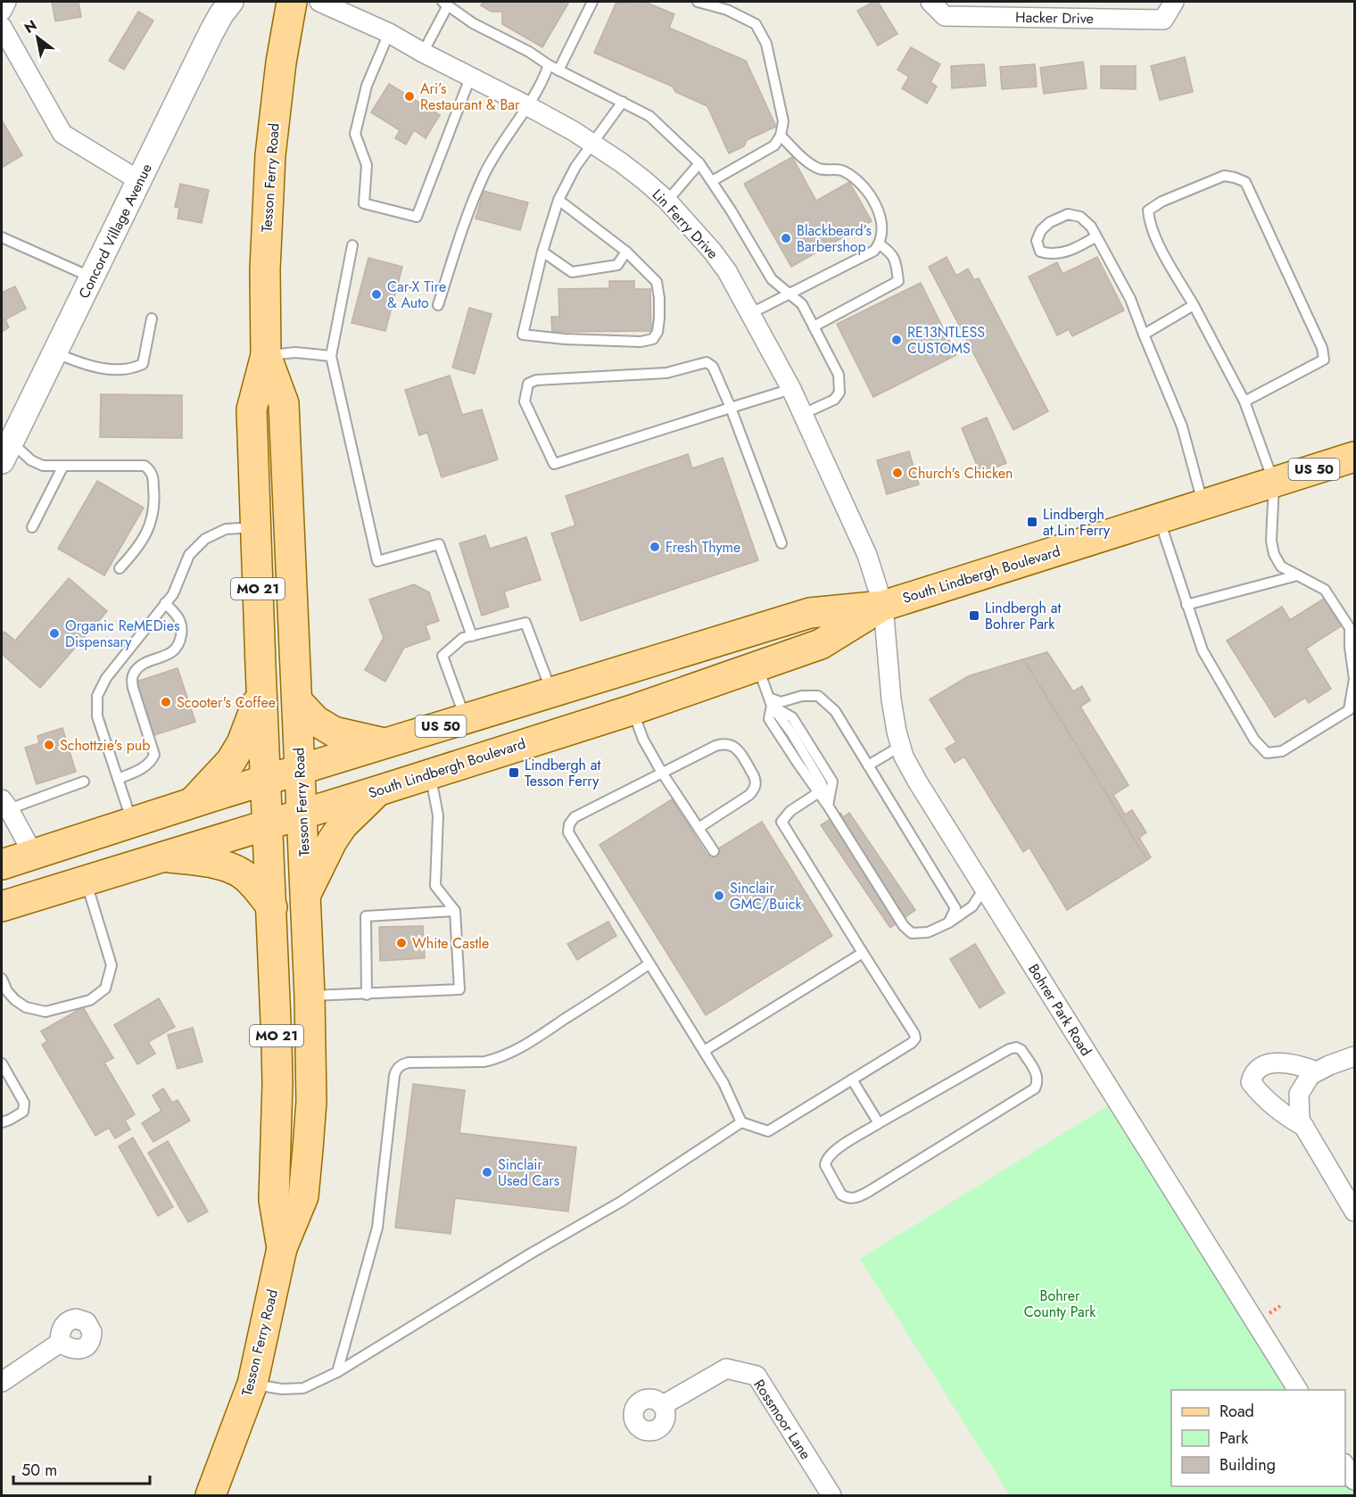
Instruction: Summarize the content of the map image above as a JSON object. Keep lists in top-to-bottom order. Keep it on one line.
{"streets":{"main road":["Tesson Ferry Road","US 50","South Lindbergh Boulevard","MO 21"],"street":["Hacker Drive","Lin Ferry Drive","Concord Village Avenue","Bohrer Park Road","Rossmoor Lane"]},"crossings":[["Tesson Ferry Road","South Lindbergh Boulevard"],["Lin Ferry Drive","South Lindbergh Boulevard"],["Lin Ferry Drive","Bohrer Park Road"],["South Lindbergh Boulevard","Bohrer Park Road"]],"parks":["Bohrer County Park"],"places":{"other":["Ari’s Restaurant & Bar","Blackbeard’s Barbershop","Car-X Tire & Auto","RE13NTLESS CUSTOMS","Church's Chicken","Fresh Thyme","Organic ReMEDies Dispensary","Scooter's Coffee","Schottzie's pub","Sinclair GMC/Buick","White Castle","Sinclair Used Cars"],"transit":["Lindbergh at Lin Ferry","Lindbergh at Bohrer Park","Lindbergh at Tesson Ferry"]},"legend":["Road","Park","Building"],"scale_bar":"50 m","north":"top left"}
